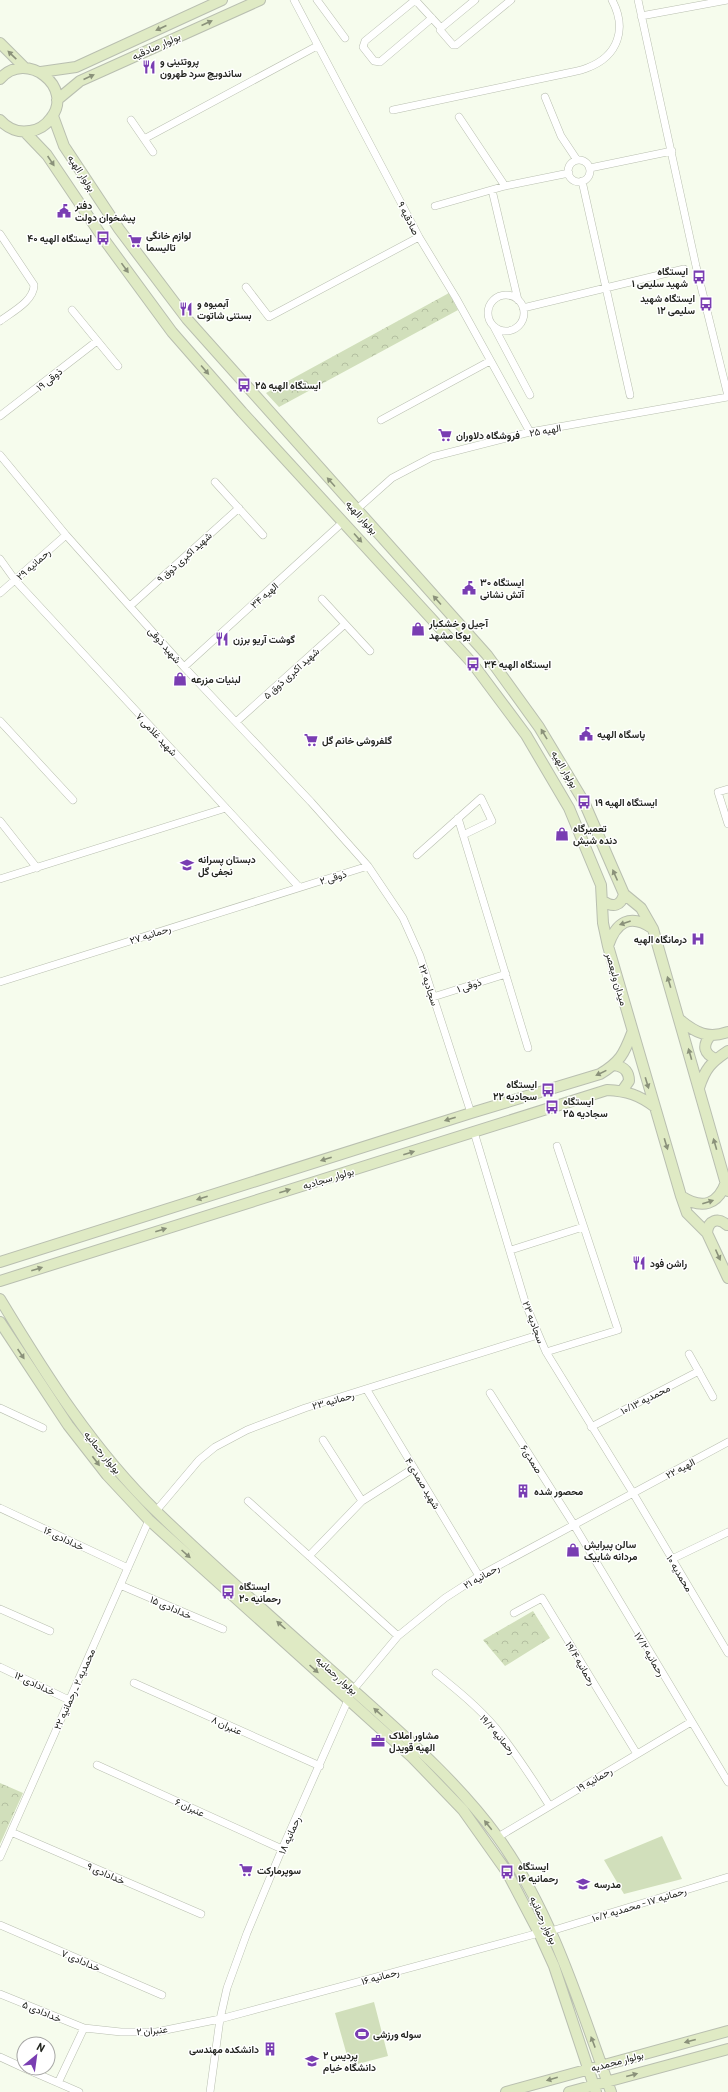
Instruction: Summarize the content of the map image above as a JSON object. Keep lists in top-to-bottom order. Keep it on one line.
{"streets":{"main road":["بولوار صادقیه","بولوار الهیه","میدان ولیعصر","بولوار سجادیه","بولوار رحمانیه","بولوار محمدیه"],"street":["صادقیه ۹","ذوقی ۱۹","الهیه ۲۵","شهید اکبری ذوق ۹","رحمانیه ۲۹","الهیه ۳۴","شهید ذوقی","شهید اکبری ذوق ۵","شهید غلامی ۷","ذوقی ۲","رحمانیه ۲۷","سجادیه ۲۲","ذوقی ۱","سجادیه ۲۳","محمدیه ۱۰/۱۳","رحمانیه ۲۳","صمدی۶","الهیه ۲۲","شهید صمدی ۴","خدادادی ۱۶","محمدیه ۱۰","رحمانیه ۲۱","خدادادی ۱۵","رحمانیه ۱۷/۲","رحمانیه ۱۹/۴","خدادادی ۱۲","محمدیه ۲ ـ رحمانیه ۲۲","عنبران ۸","رحمانیه ۱۹/۲","رحمانیه ۱۹","عنبران ۶","رحمانیه ۱۸","خدادادی ۹","رحمانیه ۱۷ - محمدیه ۱۰/۲","خدادادی ۷","رحمانیه ۱۶","خدادادی ۵","عنبران ۲"]},"crossings":[["بولوار الهیه","الهیه ۲۵"],["بولوار الهیه","الهیه ۳۴"],["بولوار الهیه","میدان ولیعصر"],["صادقیه ۹","الهیه ۲۵"],["شهید اکبری ذوق ۹","شهید ذوقی"],["رحمانیه ۲۹","شهید ذوقی"],["رحمانیه ۲۹","شهید غلامی ۷"],["الهیه ۳۴","شهید ذوقی"],["شهید ذوقی","شهید اکبری ذوق ۵"],["شهید ذوقی","ذوقی ۲"],["شهید ذوقی","سجادیه ۲۲"],["شهید غلامی ۷","ذوقی ۲"],["شهید غلامی ۷","رحمانیه ۲۷"],["ذوقی ۲","رحمانیه ۲۷"],["ذوقی ۲","سجادیه ۲۲"],["میدان ولیعصر","بولوار سجادیه"],["سجادیه ۲۲","ذوقی ۱"],["سجادیه ۲۲","بولوار سجادیه"],["بولوار سجادیه","سجادیه ۲۳"],["سجادیه ۲۳","محمدیه ۱۰/۱۳"],["سجادیه ۲۳","رحمانیه ۲۳"],["سجادیه ۲۳","الهیه ۲۲"],["سجادیه ۲۳","محمدیه ۱۰"],["سجادیه ۲۳","رحمانیه ۲۱"],["رحمانیه ۲۳","بولوار رحمانیه"],["رحمانیه ۲۳","شهید صمدی ۴"],["بولوار رحمانیه","رحمانیه ۲۱"],["بولوار رحمانیه","محمدیه ۲ ـ رحمانیه ۲۲"],["بولوار رحمانیه","رحمانیه ۱۹"],["بولوار رحمانیه","رحمانیه ۱۸"],["بولوار رحمانیه","رحمانیه ۱۷ - محمدیه ۱۰/۲"],["بولوار رحمانیه","رحمانیه ۱۶"],["بولوار رحمانیه","بولوار محمدیه"],["صمدی۶","رحمانیه ۲۱"],["صمدی۶","رحمانیه ۱۷/۲"],["الهیه ۲۲","محمدیه ۱۰"],["الهیه ۲۲","رحمانیه ۲۱"],["شهید صمدی ۴","رحمانیه ۲۱"],["خدادادی ۱۶","محمدیه ۲ ـ رحمانیه ۲۲"],["محمدیه ۱۰","رحمانیه ۲۱"],["رحمانیه ۲۱","رحمانیه ۱۷/۲"],["خدادادی ۱۵","محمدیه ۲ ـ رحمانیه ۲۲"],["رحمانیه ۱۷/۲","رحمانیه ۱۹"],["رحمانیه ۱۹/۴","رحمانیه ۱۹"],["خدادادی ۱۲","محمدیه ۲ ـ رحمانیه ۲۲"],["محمدیه ۲ ـ رحمانیه ۲۲","خدادادی ۹"],["عنبران ۸","رحمانیه ۱۸"],["رحمانیه ۱۹/۲","رحمانیه ۱۹"],["عنبران ۶","رحمانیه ۱۸"],["رحمانیه ۱۸","رحمانیه ۱۶"],["رحمانیه ۱۸","عنبران ۲"],["رحمانیه ۱۶","عنبران ۲"],["خدادادی ۵","عنبران ۲"]],"places":{"restaurant":["پروتئینی و ساندویچ سرد طهرون","آبمیوه و بستنی شاتوت","گوشت آریو برزن","راشن فود"],"public building":["دفتر پیشخوان دولت","ایستگاه ۳۰ آتش نشانی","پاسگاه الهیه"],"bus stop":["ایستگاه الهیه ۴۰","ایستگاه شهید سلیمی ۱","ایستگاه شهید سلیمی ۱۲","ایستگاه الهیه ۲۵","ایستگاه الهیه ۳۴","ایستگاه الهیه ۱۹","ایستگاه سجادیه ۲۲","ایستگاه سجادیه ۲۵","ایستگاه رحمانیه ۲۰","ایستگاه رحمانیه ۱۶"],"supermarket":["لوازم خانگی تالیسما","فروشگاه دلاوران","گلفروشی خانم گل","سوپرمارکت"],"shop":["آجیل و خشکبار یوکا مشهد","لبنیات مزرعه","تعمیرگاه دنده شیش","سالن پیرایش مردانه شابیک"],"school or university":["دبستان پسرانه نجفی گل","مدرسه","پردیس ۲ دانشگاه خیام"],"hospital":["درمانگاه الهیه"],"building":["محصور شده","دانشکده مهندسی"],"office":["مشاور املاک الهیه قویدل"],"sports":["سوله ورزشی"]},"north":"top right"}
